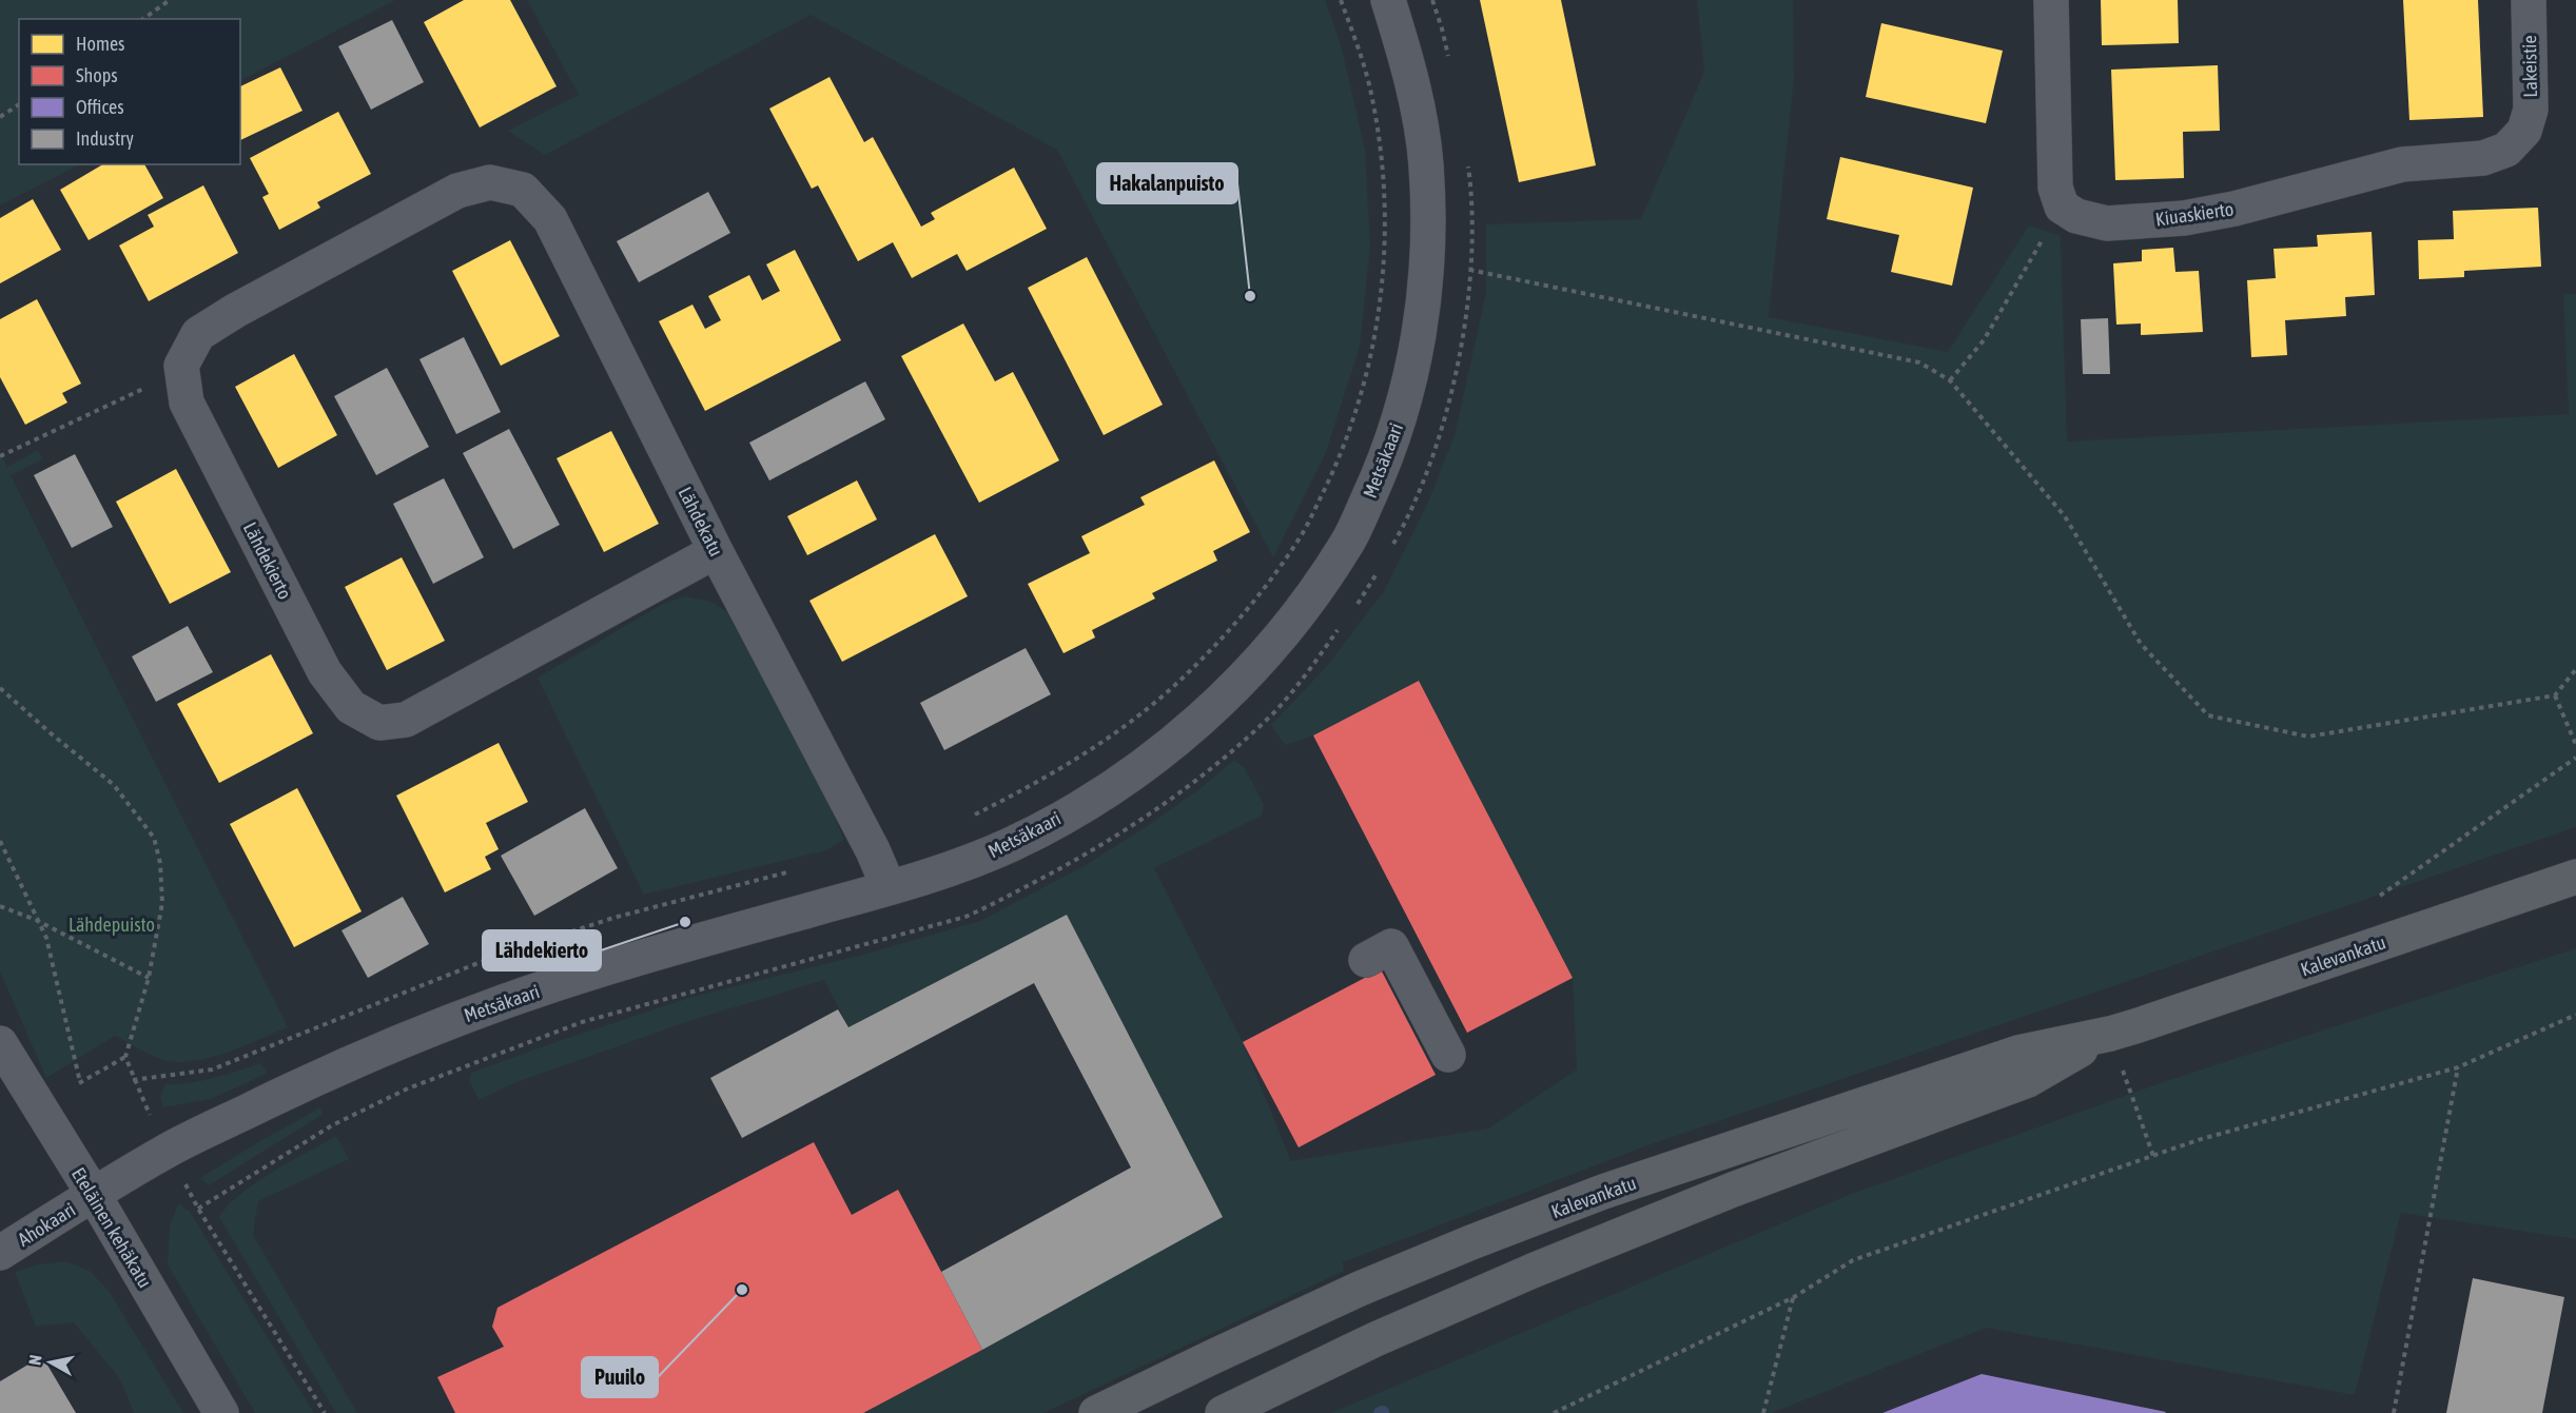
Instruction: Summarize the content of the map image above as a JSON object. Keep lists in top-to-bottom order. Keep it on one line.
{"streets":{"main road":["Kalevankatu"],"street":["Lakeistie","Kiuaskierto","Metsäkaari","Lähdekatu","Lähdekierto","Ahokaari","Eteläinen kehäkatu"]},"crossings":[["Lakeistie","Kiuaskierto"],["Metsäkaari","Lähdekatu"],["Metsäkaari","Ahokaari"],["Metsäkaari","Eteläinen kehäkatu"],["Lähdekatu","Lähdekierto"],["Ahokaari","Eteläinen kehäkatu"]],"parks":["Lähdepuisto"],"places":["Hakalanpuisto","Lähdekierto","Puuilo"],"legend":["Homes","Shops","Offices","Industry"],"north":"left"}
